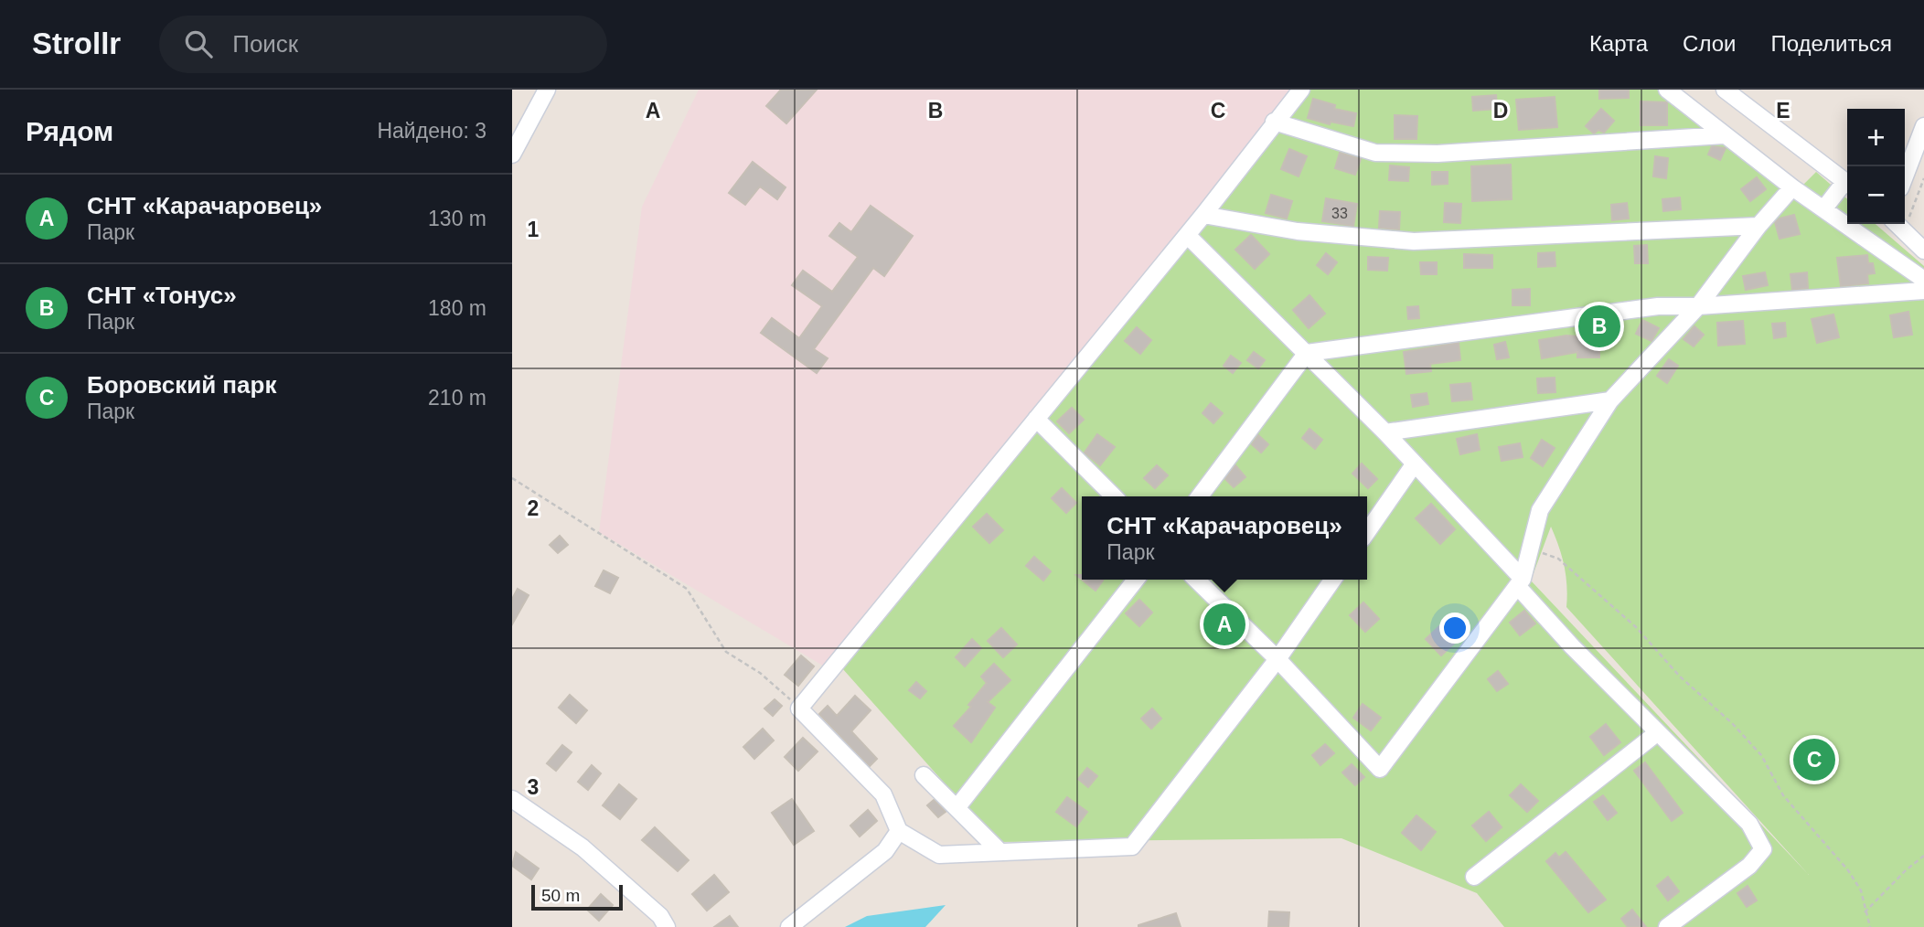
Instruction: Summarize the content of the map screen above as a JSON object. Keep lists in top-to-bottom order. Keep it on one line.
{"house_numbers":["33"],"scale_bar":"50 m","page":{"header":"Strollr","search":"Поиск","nav":["Карта","Слои","Поделиться"],"heading":["Рядом","Найдено: 3"],"map_buttons":["+","−"],"list":[{"mark":"A","name":"СНТ «Карачаровец»","note":"Парк","value":"130 m"},{"mark":"B","name":"СНТ «Тонус»","note":"Парк","value":"180 m"},{"mark":"C","name":"Боровский парк","note":"Парк","value":"210 m"}],"pins":["B","A","C"],"popup":["СНТ «Карачаровец»","Парк"],"scale":"50 m"},"grid":{"columns":["A","B","C","D","E"],"rows":["1","2","3"]}}
